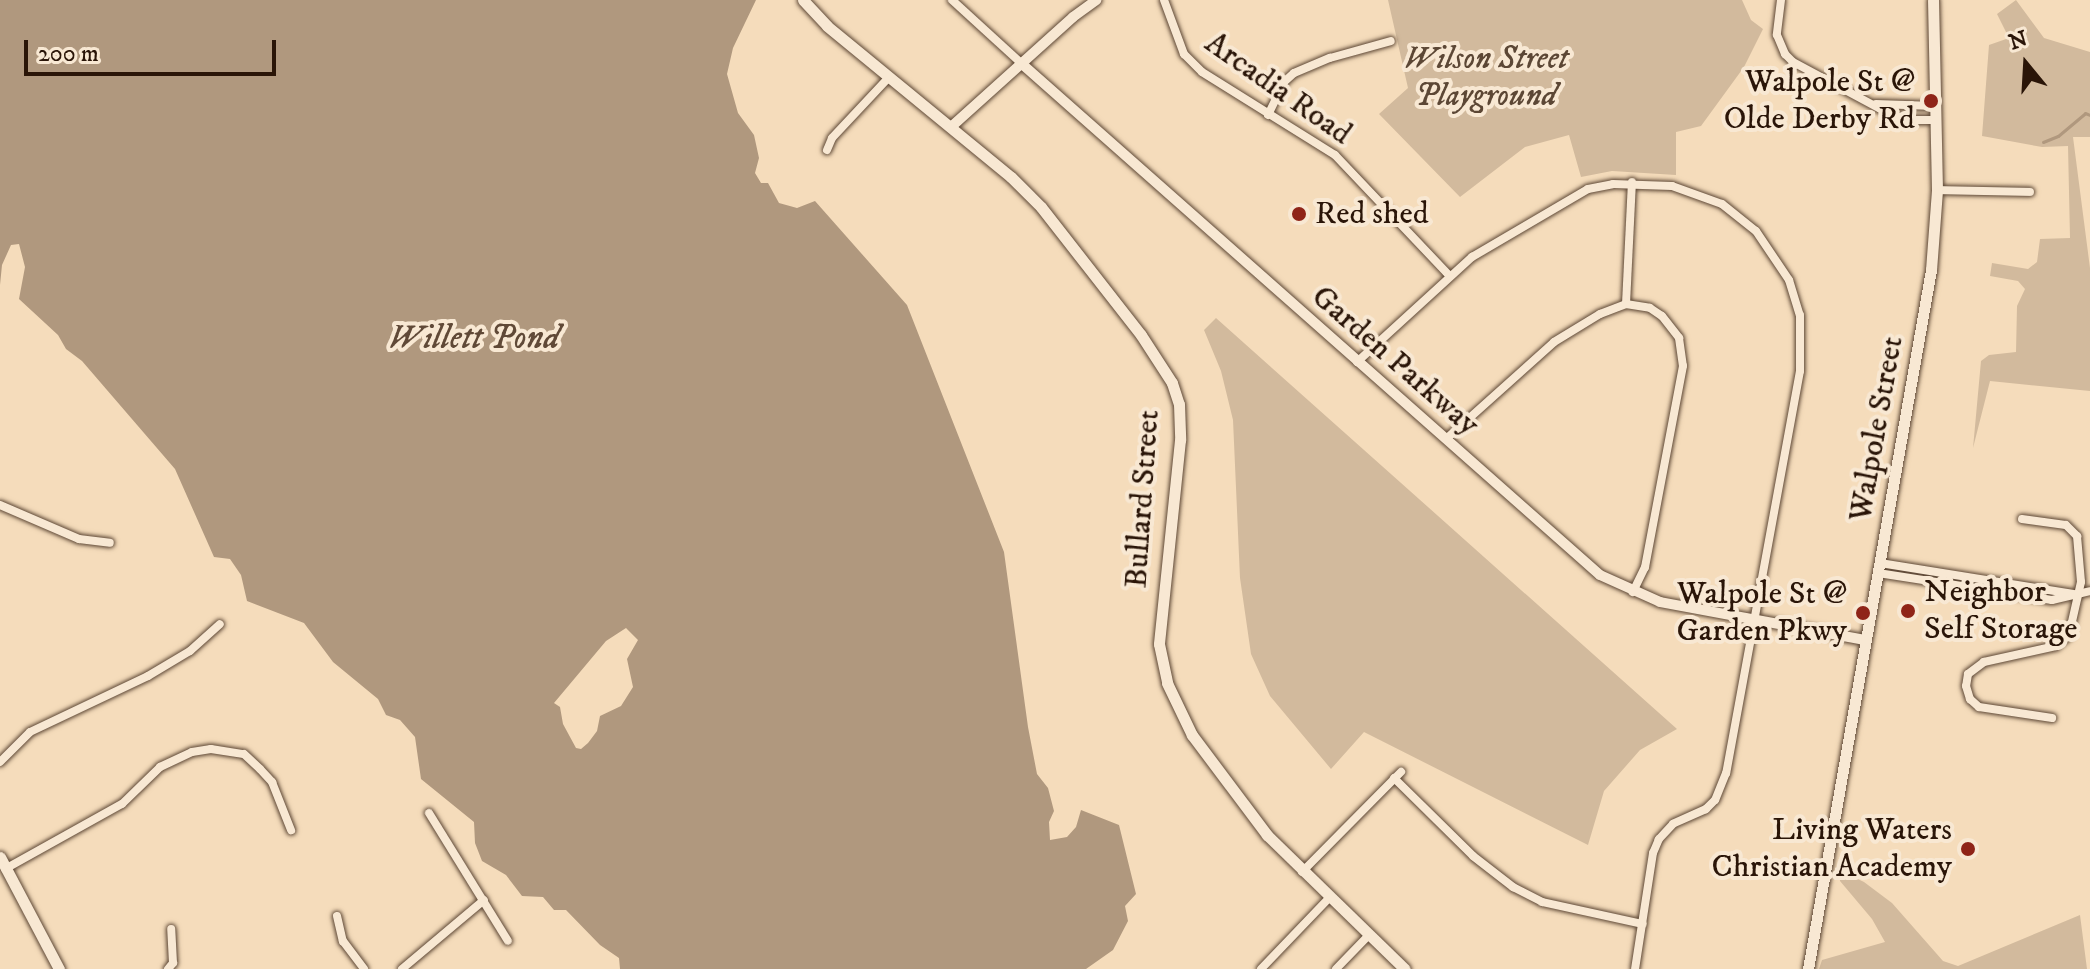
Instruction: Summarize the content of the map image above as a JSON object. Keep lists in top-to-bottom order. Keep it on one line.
{"streets":{"main road":["Walpole Street","Bullard Street"],"street":["Arcadia Road","Garden Parkway"]},"crossings":[["Garden Parkway","Walpole Street"]],"water":["Willett Pond"],"parks":["Wilson Street Playground"],"places":["Walpole St @ Olde Derby Rd","Red shed","Neighbor Self Storage","Walpole St @ Garden Pkwy","Living Waters Christian Academy"],"scale_bar":"200 m","north":"top"}
